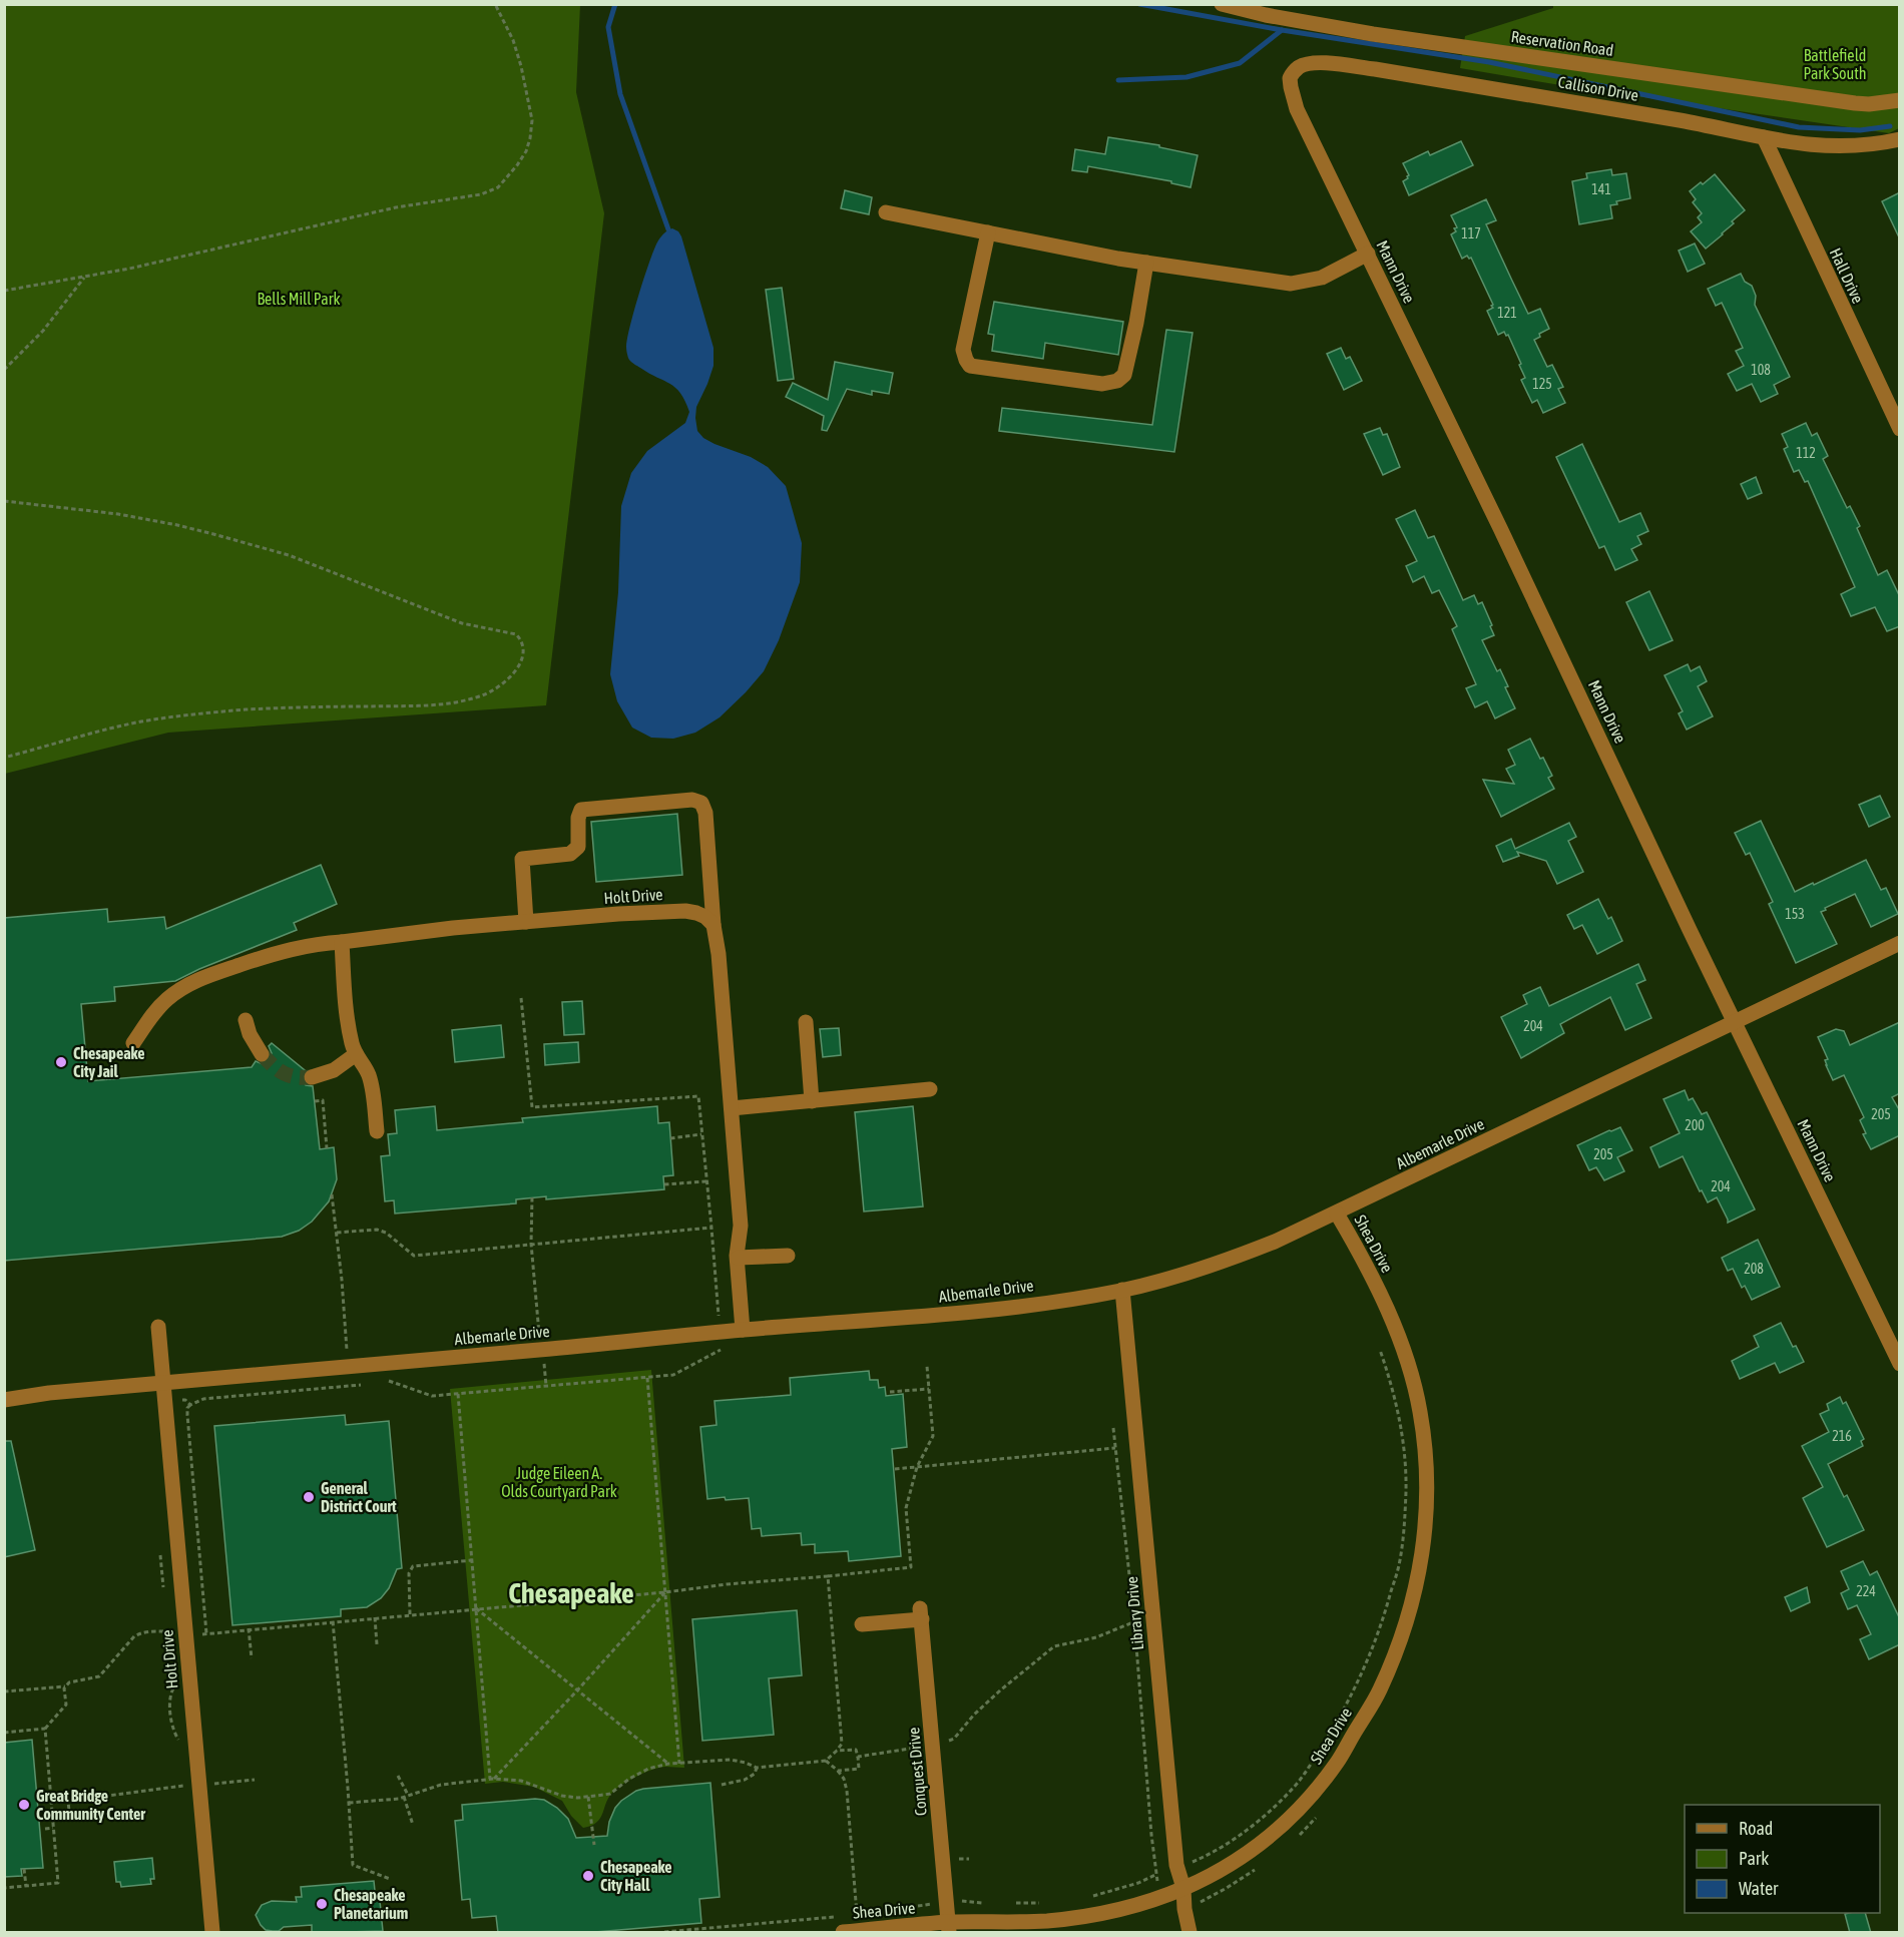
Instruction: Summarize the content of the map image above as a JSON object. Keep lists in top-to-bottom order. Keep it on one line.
{"streets":{"street":["Reservation Road","Callison Drive","Mann Drive","Hall Drive","Holt Drive","Albemarle Drive","Shea Drive","Library Drive","Conquest Drive"]},"crossings":[["Callison Drive","Mann Drive"],["Callison Drive","Hall Drive"],["Mann Drive","Albemarle Drive"],["Holt Drive","Albemarle Drive"],["Albemarle Drive","Shea Drive"],["Albemarle Drive","Library Drive"],["Shea Drive","Library Drive"],["Shea Drive","Conquest Drive"]],"districts":["Chesapeake"],"parks":["Battlefield Park South","Bells Mill Park","Judge Eileen A. Olds Courtyard Park"],"places":["Chesapeake City Jail","General District Court","Great Bridge Community Center","Chesapeake City Hall","Chesapeake Planetarium"],"house_numbers":["141","117","121","108","125","112","153","204","205","200","205","204","208","216","224"],"legend":["Road","Park","Water"]}
